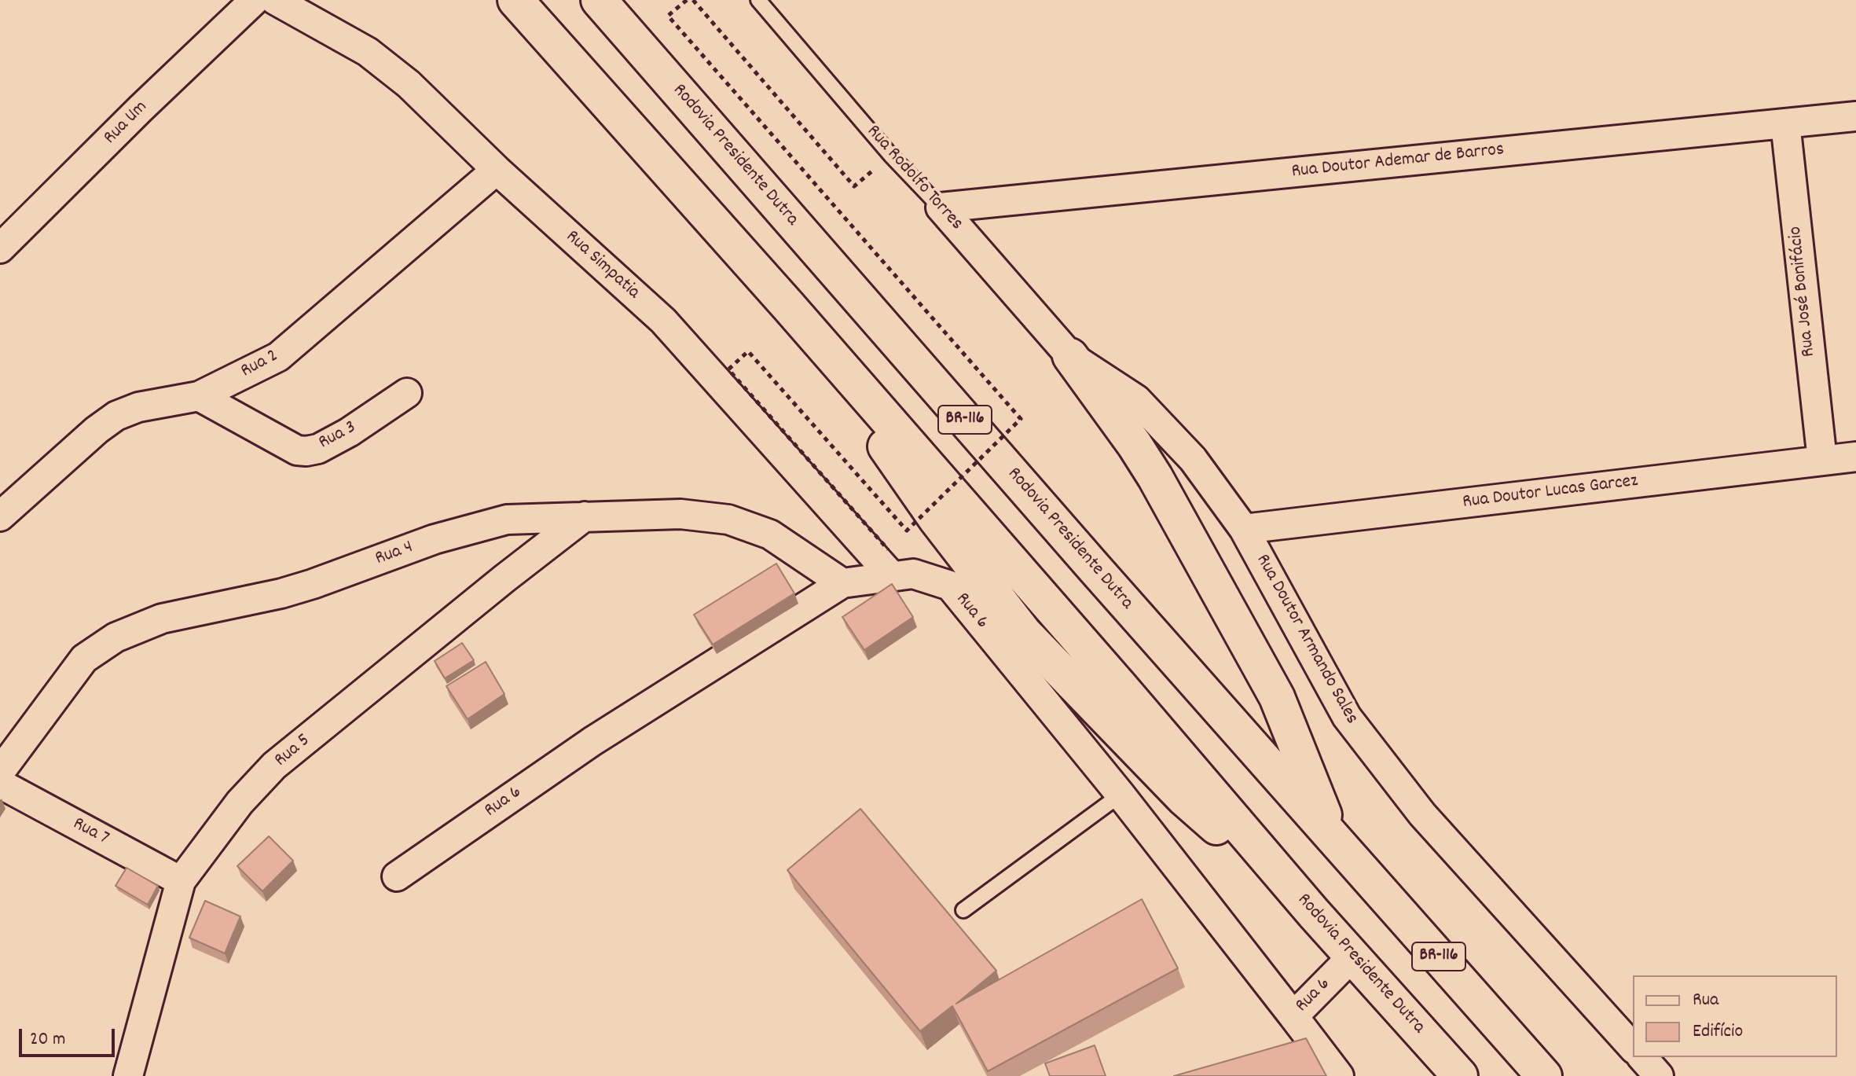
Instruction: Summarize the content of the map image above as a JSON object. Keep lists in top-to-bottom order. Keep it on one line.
{"streets":{"highway":["Rodovia Presidente Dutra","BR-116"],"street":["Rua Um","Rua Doutor Ademar de Barros","Rua Rodolfo Torres","Rua Simpatia","Rua José Bonifácio","Rua 2","Rua 3","Rua Doutor Lucas Garcez","Rua 4","Rua 6","Rua Doutor Armando Sales","Rua 5","Rua 7"]},"crossings":[["Rodovia Presidente Dutra","Rua 6"],["Rua Doutor Ademar de Barros","Rua Rodolfo Torres"],["Rua Doutor Ademar de Barros","Rua José Bonifácio"],["Rua Rodolfo Torres","Rua Doutor Armando Sales"],["Rua Simpatia","Rua 2"],["Rua Simpatia","Rua 6"],["Rua José Bonifácio","Rua Doutor Lucas Garcez"],["Rua 2","Rua 3"],["Rua Doutor Lucas Garcez","Rua Doutor Armando Sales"],["Rua 4","Rua 6"],["Rua 4","Rua 5"],["Rua 5","Rua 7"]],"legend":["Rua","Edifício"],"scale_bar":"20 m"}
